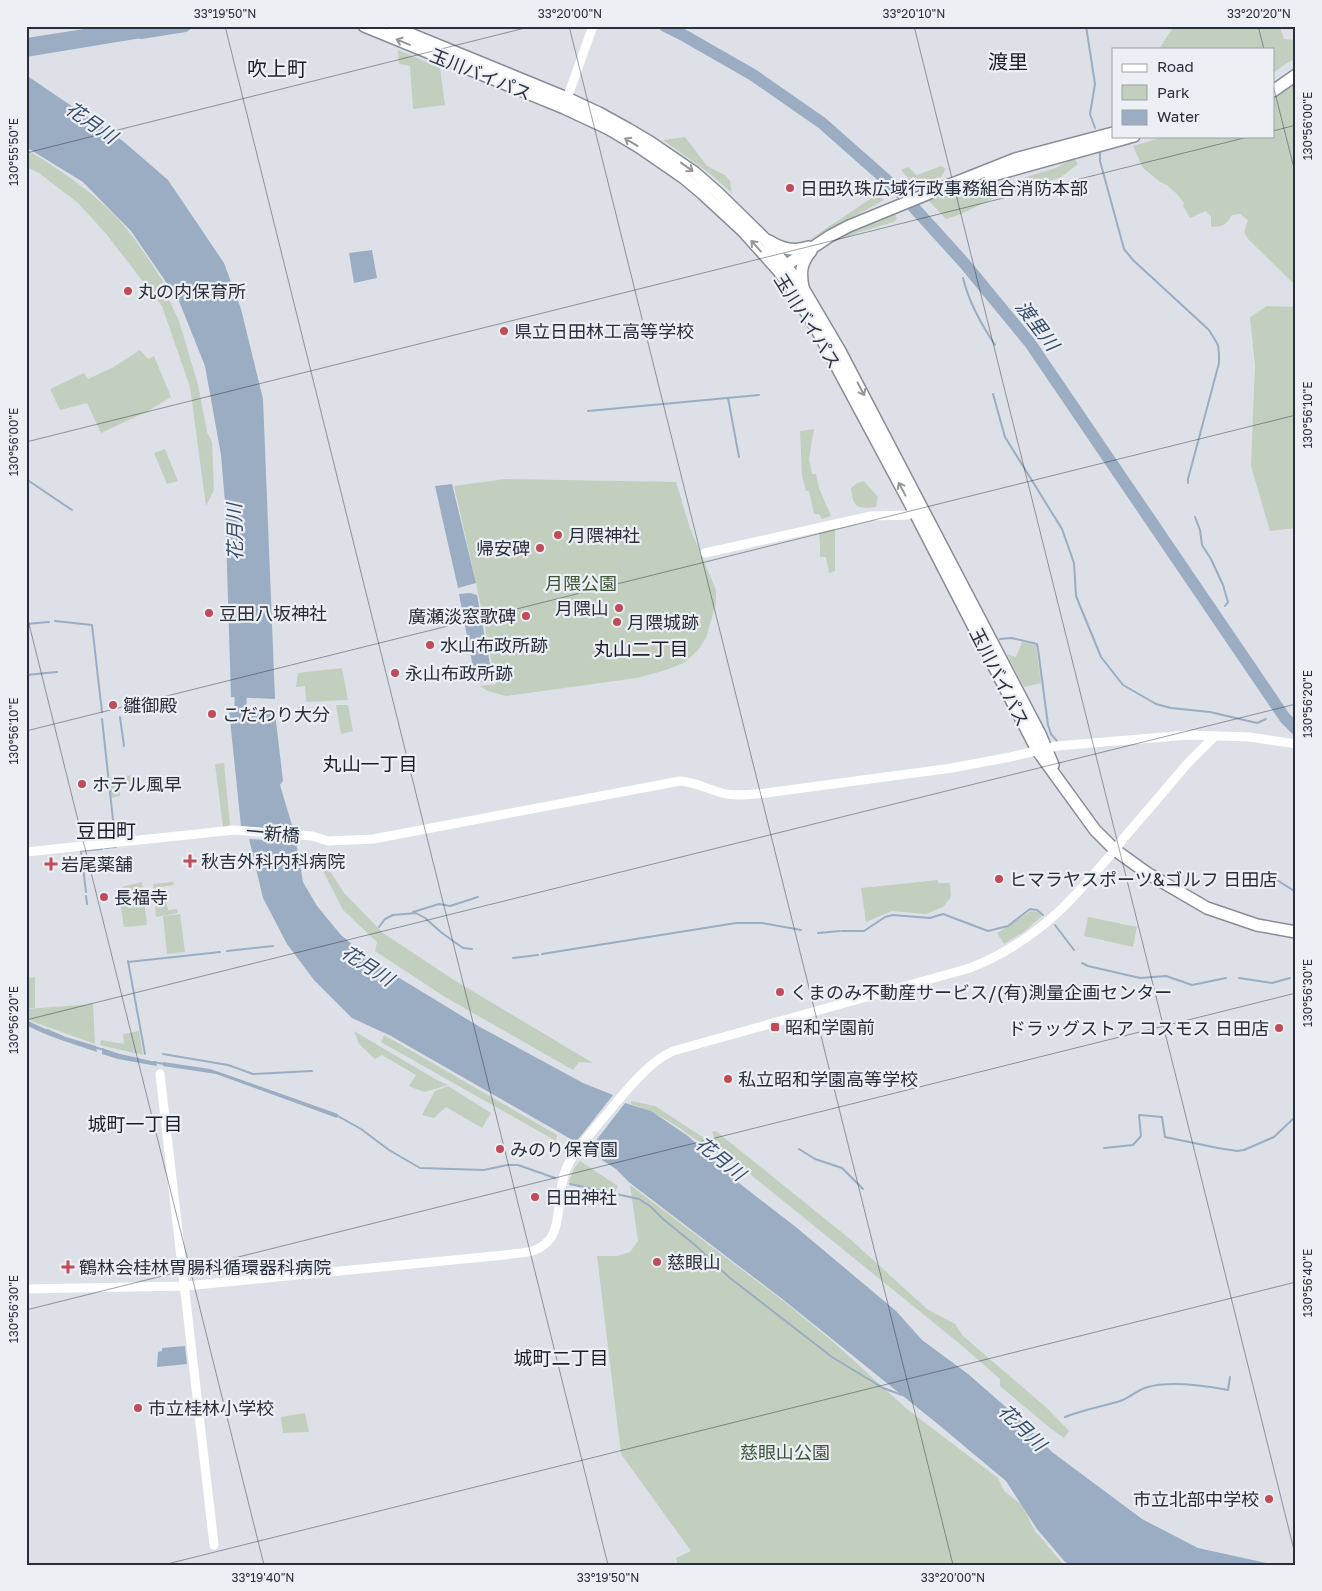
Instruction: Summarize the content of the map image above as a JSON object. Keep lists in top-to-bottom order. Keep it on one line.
{"streets":{"highway":["玉川バイパス"],"street":["一新橋"]},"crossings":[["玉川バイパス","一新橋"]],"districts":["渡里","吹上町","丸山二丁目","丸山一丁目","豆田町","城町一丁目","城町二丁目"],"water":["花月川","渡里川"],"parks":["月隈公園","慈眼山公園"],"places":{"other":["日田玖珠広域行政事務組合消防本部","丸の内保育所","県立日田林工高等学校","月隈神社","帰安碑","月隈山","豆田八坂神社","廣瀬淡窓歌碑","月隈城跡","水山布政所跡","永山布政所跡","雛御殿","こだわり大分","ホテル風早","ヒマラヤスポーツ&ゴルフ 日田店","長福寺","くまのみ不動産サービス/(有)測量企画センター","ドラッグストア コスモス 日田店","私立昭和学園高等学校","みのり保育園","日田神社","慈眼山","市立桂林小学校","市立北部中学校"],"health":["秋吉外科内科病院","岩尾薬舗","鶴林会桂林胃腸科循環器科病院"],"transit":["昭和学園前"]},"legend":["Road","Park","Water"],"coordinates":["33°19'50\"N","33°20'00\"N","33°20'10\"N","33°20'20\"N","130°56'00\"E","130°55'50\"E","130°56'10\"E","130°56'20\"E","130°56'30\"E","130°56'40\"E","33°19'40\"N"]}
